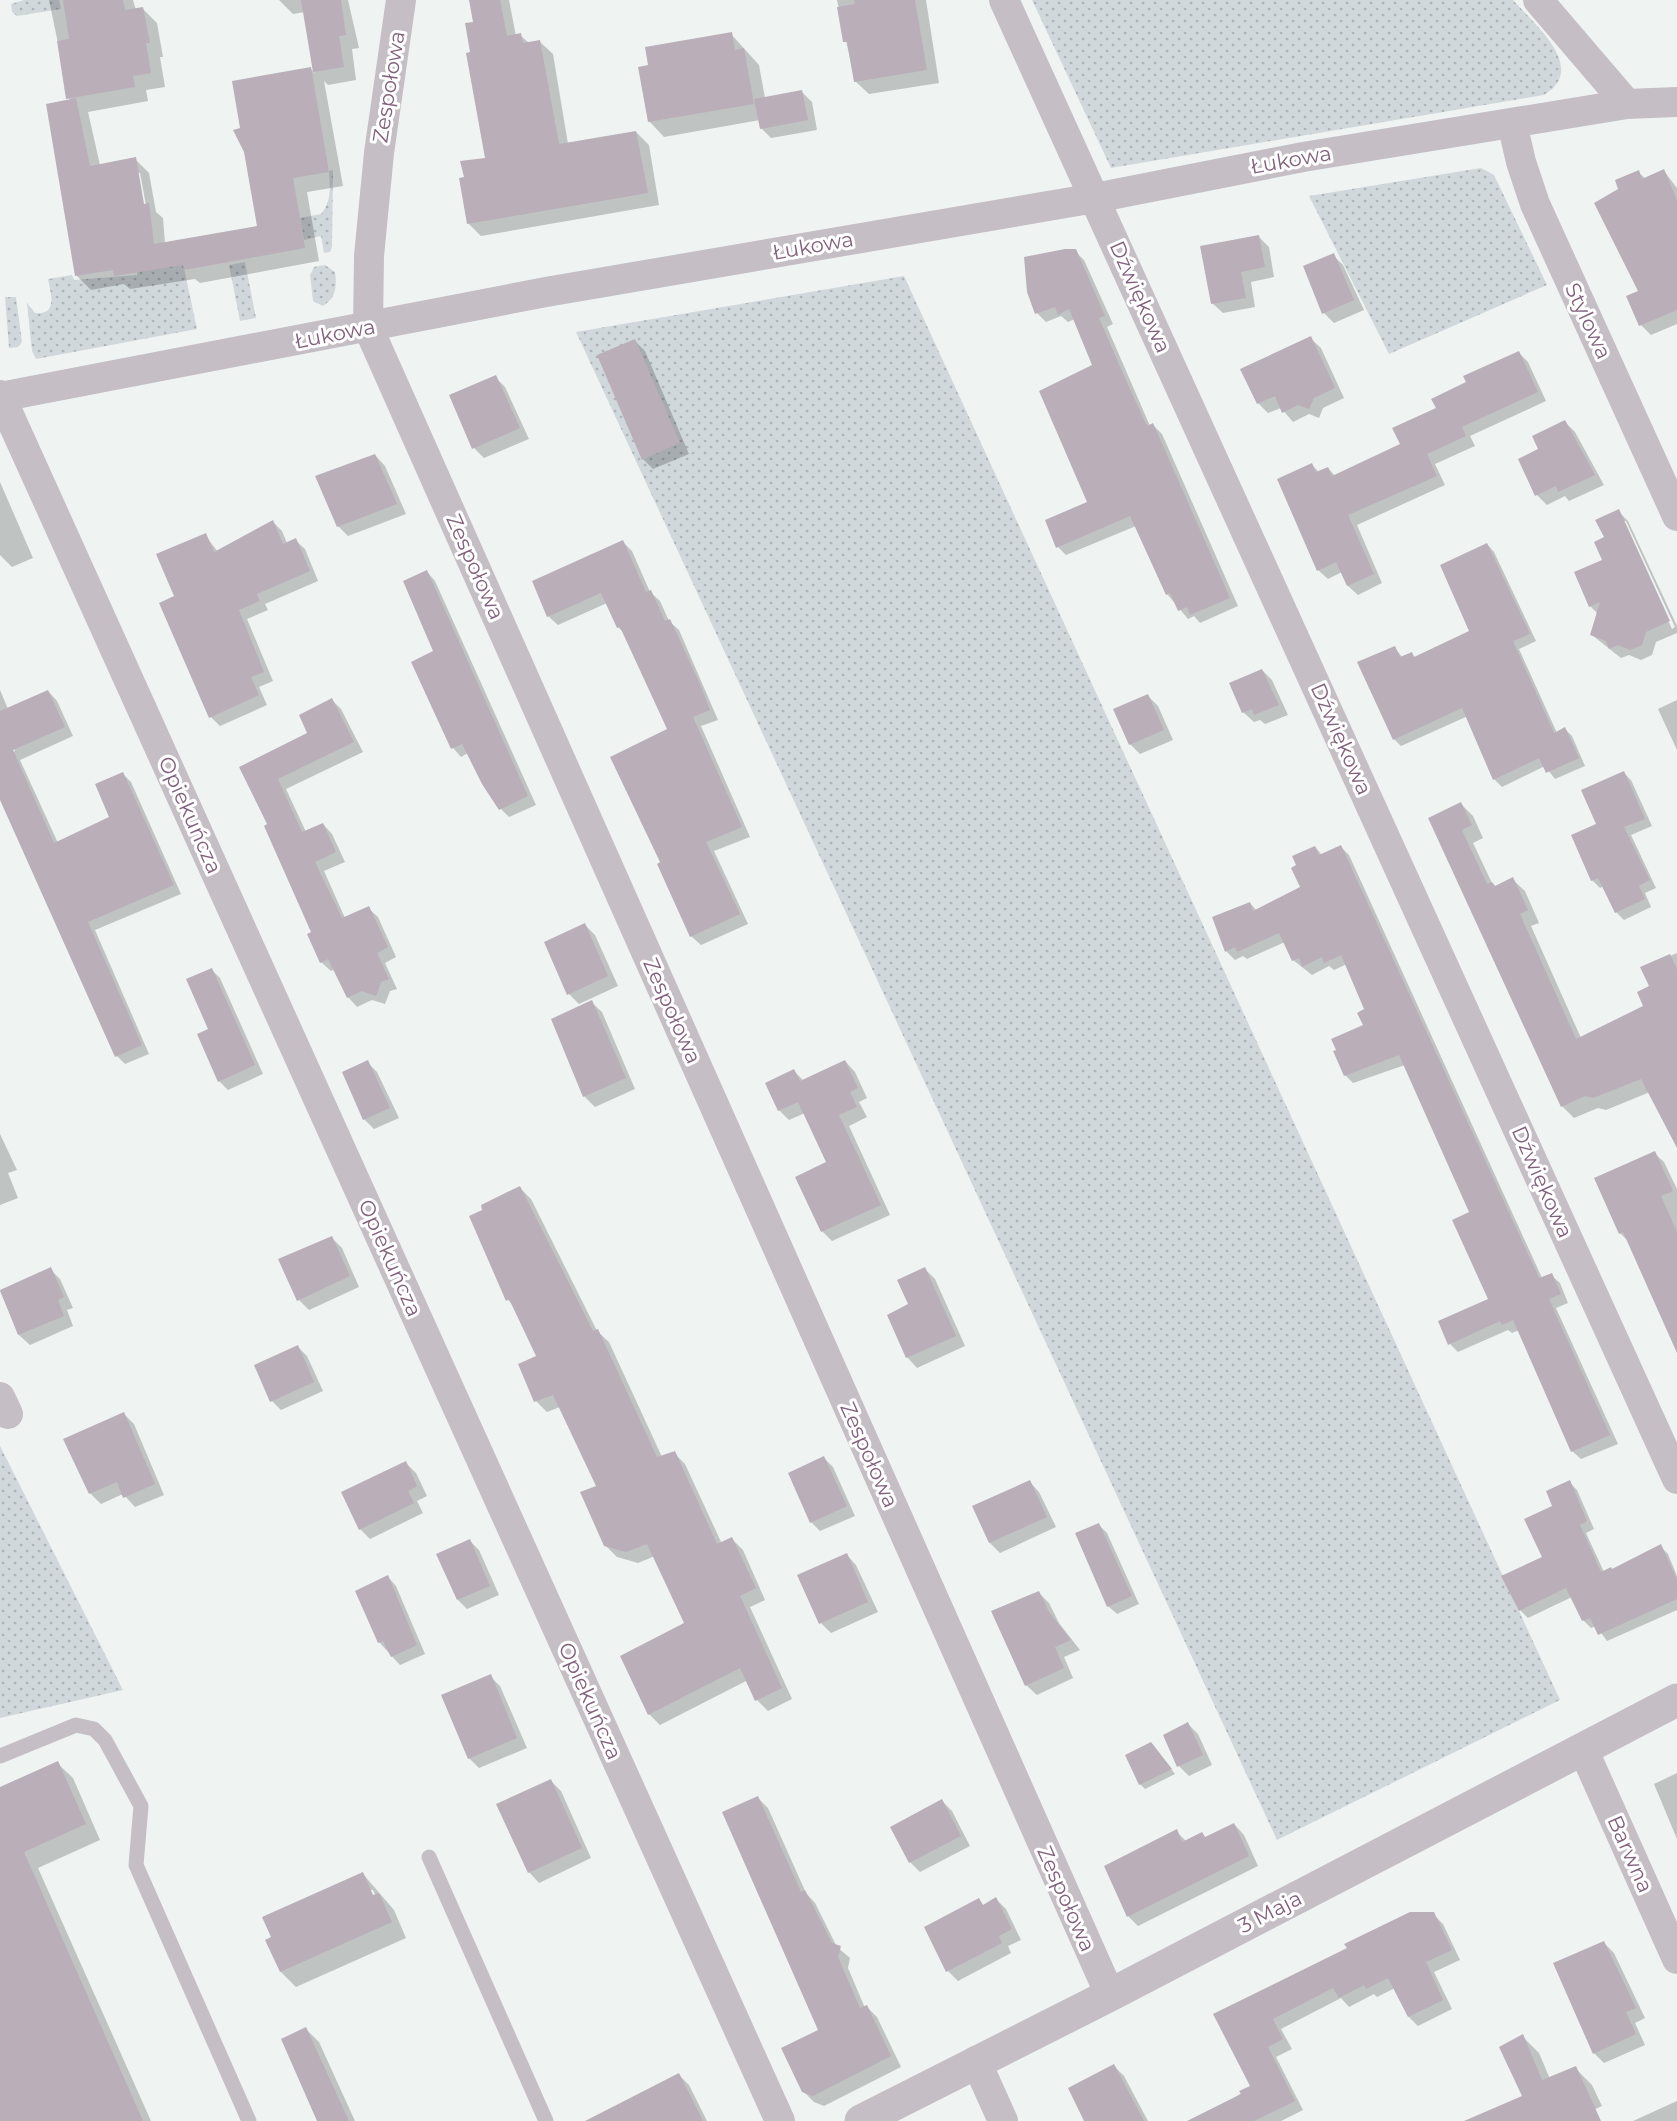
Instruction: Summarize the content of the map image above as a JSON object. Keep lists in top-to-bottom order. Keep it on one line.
{"streets":{"street":["Zespołowa","Łukowa","Dźwiękowa","Stylowa","Opiekuńcza","Barwna","3 Maja"]},"crossings":[["Zespołowa","Łukowa"],["Zespołowa","3 Maja"],["Łukowa","Dźwiękowa"],["Łukowa","Stylowa"],["Łukowa","Opiekuńcza"],["Barwna","3 Maja"]]}
